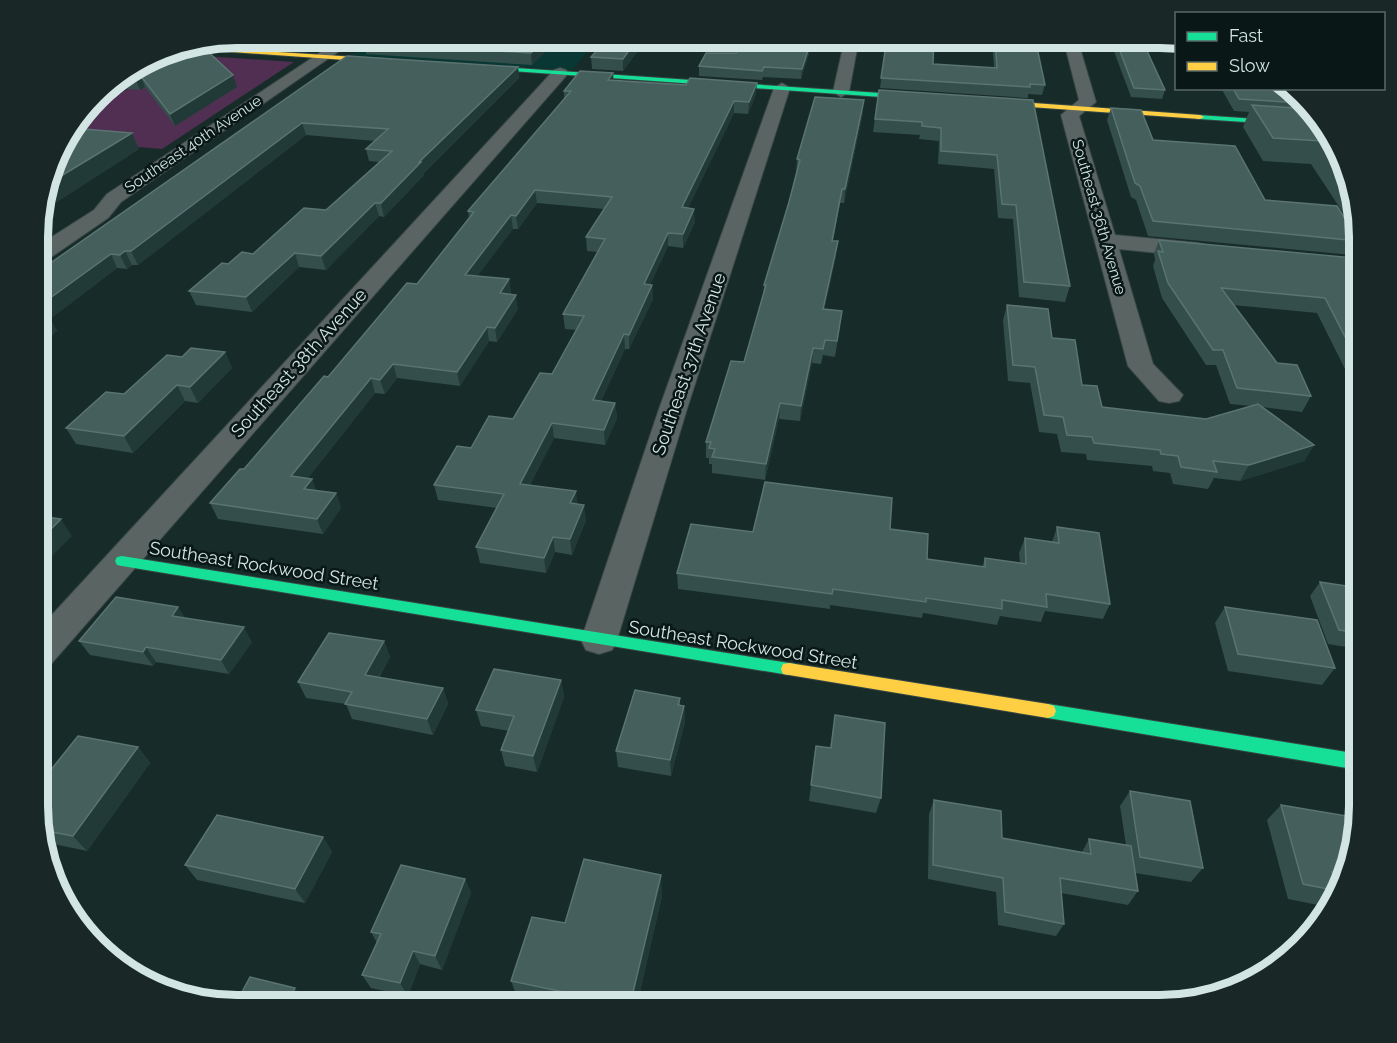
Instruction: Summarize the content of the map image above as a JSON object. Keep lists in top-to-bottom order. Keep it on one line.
{"streets":{"street":["Southeast 40th Avenue","Southeast 36th Avenue","Southeast 38th Avenue","Southeast 37th Avenue","Southeast Rockwood Street"]},"crossings":[["Southeast 38th Avenue","Southeast Rockwood Street"],["Southeast 37th Avenue","Southeast Rockwood Street"]],"legend":["Fast","Slow"]}
